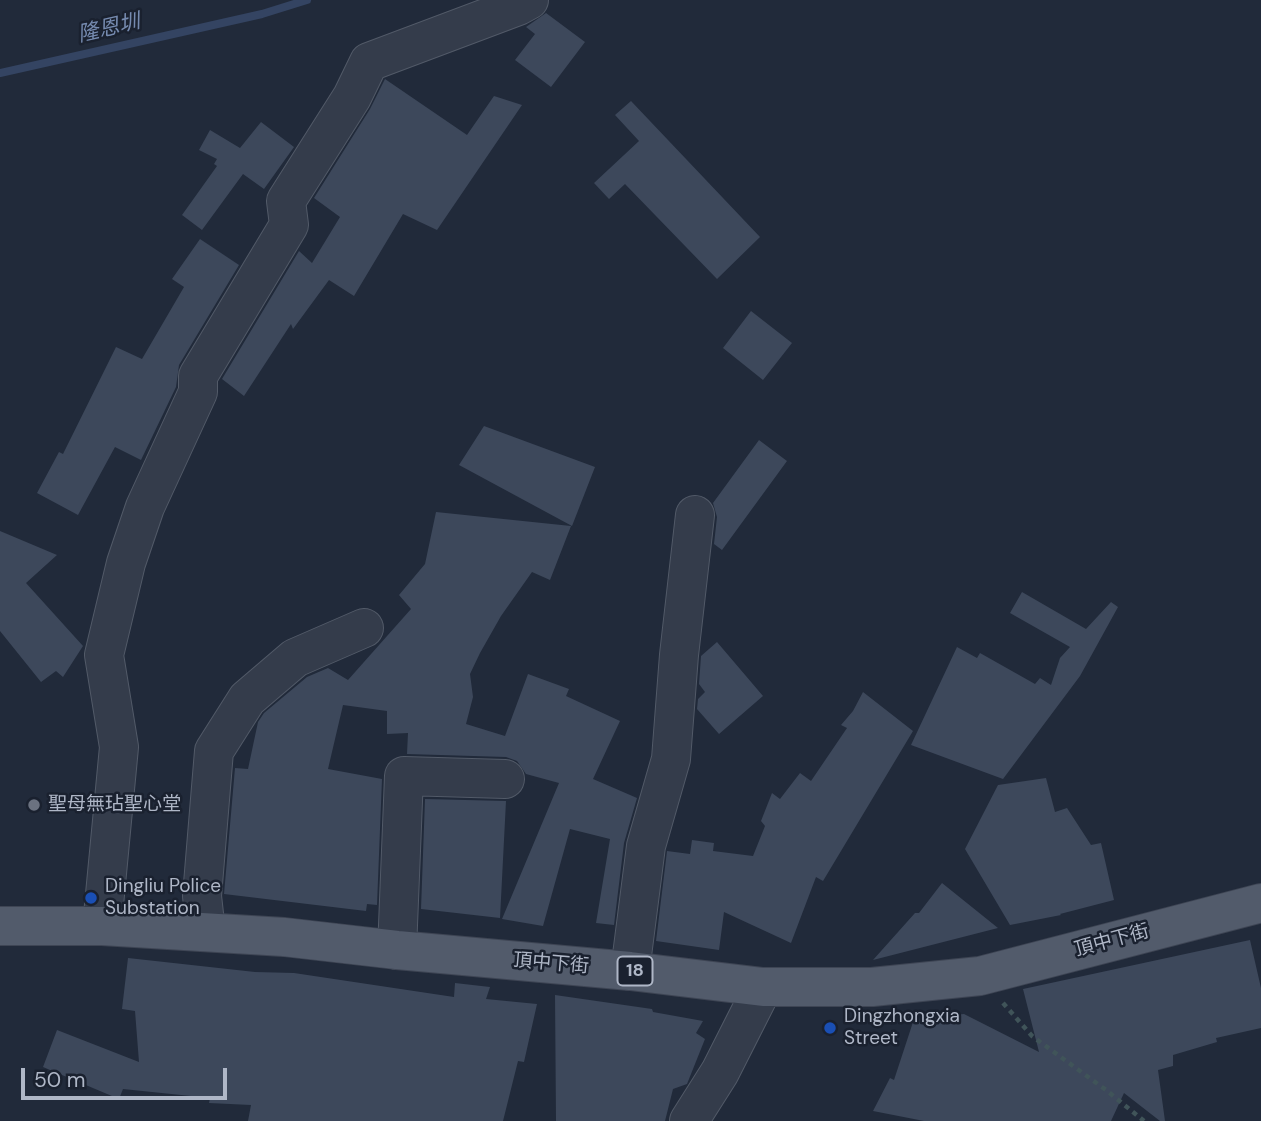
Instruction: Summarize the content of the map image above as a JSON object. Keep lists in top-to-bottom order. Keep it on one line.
{"streets":{"main road":["頂中下街","18"]},"water":["隆恩圳"],"places":["聖母無玷聖心堂","Dingliu Police Substation","Dingzhongxia Street"],"scale_bar":"50 m"}
